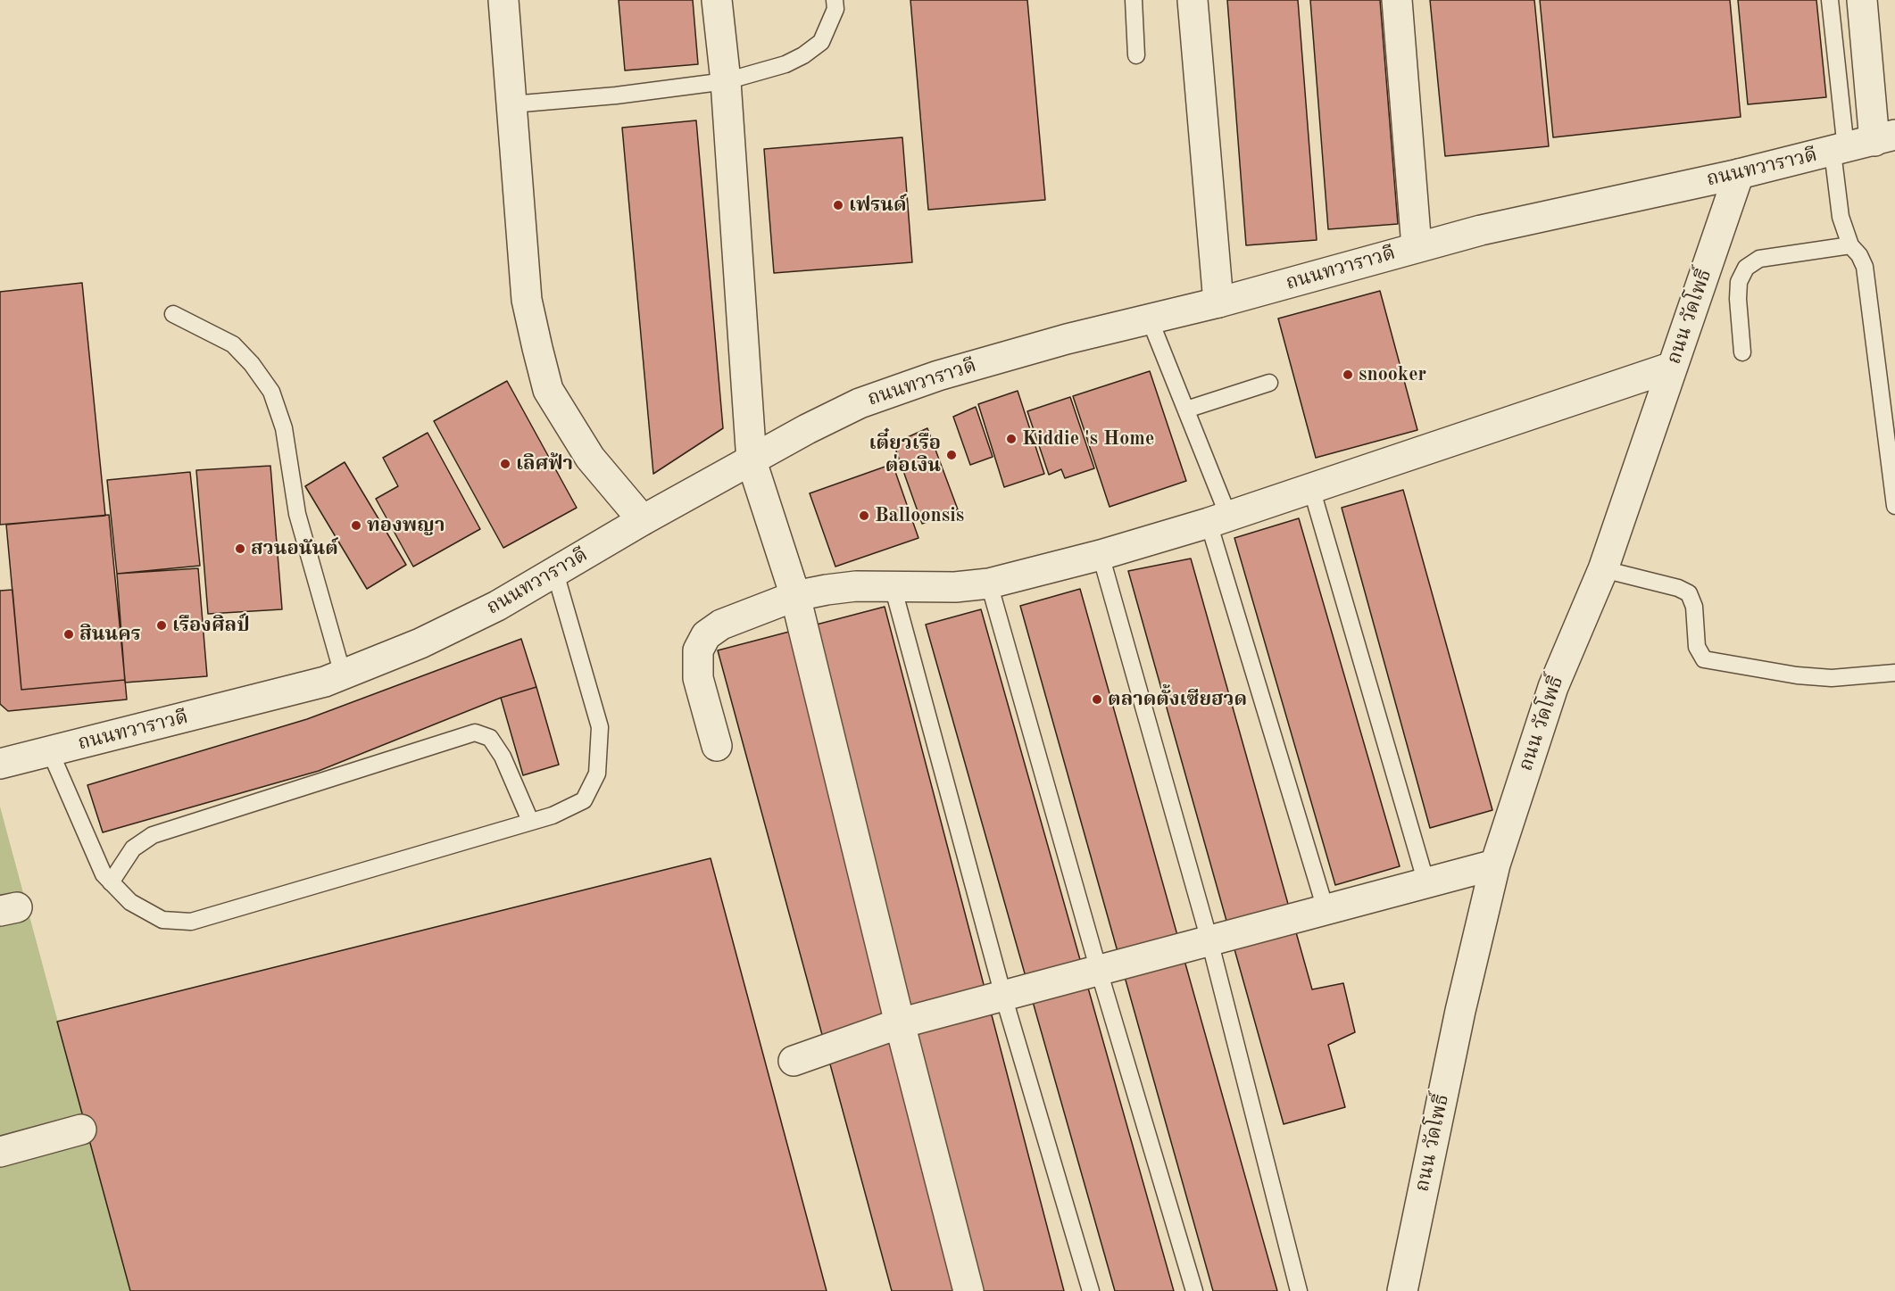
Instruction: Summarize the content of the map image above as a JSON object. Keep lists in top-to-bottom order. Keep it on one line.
{"streets":{"street":["ถนนทวาราวดี","ถนน วัดโพธิ์"]},"crossings":[["ถนนทวาราวดี","ถนน วัดโพธิ์"]],"places":["เฟรนด์","snooker","Kiddie 's Home","เตี๋ยวเรือ ต่อเงิน","เลิศฟ้า","Balloonsis","ทองพญา","สวนอนันต์","เรืองศิลป์","สินนคร","ตลาดตั้งเซียฮวด"]}
